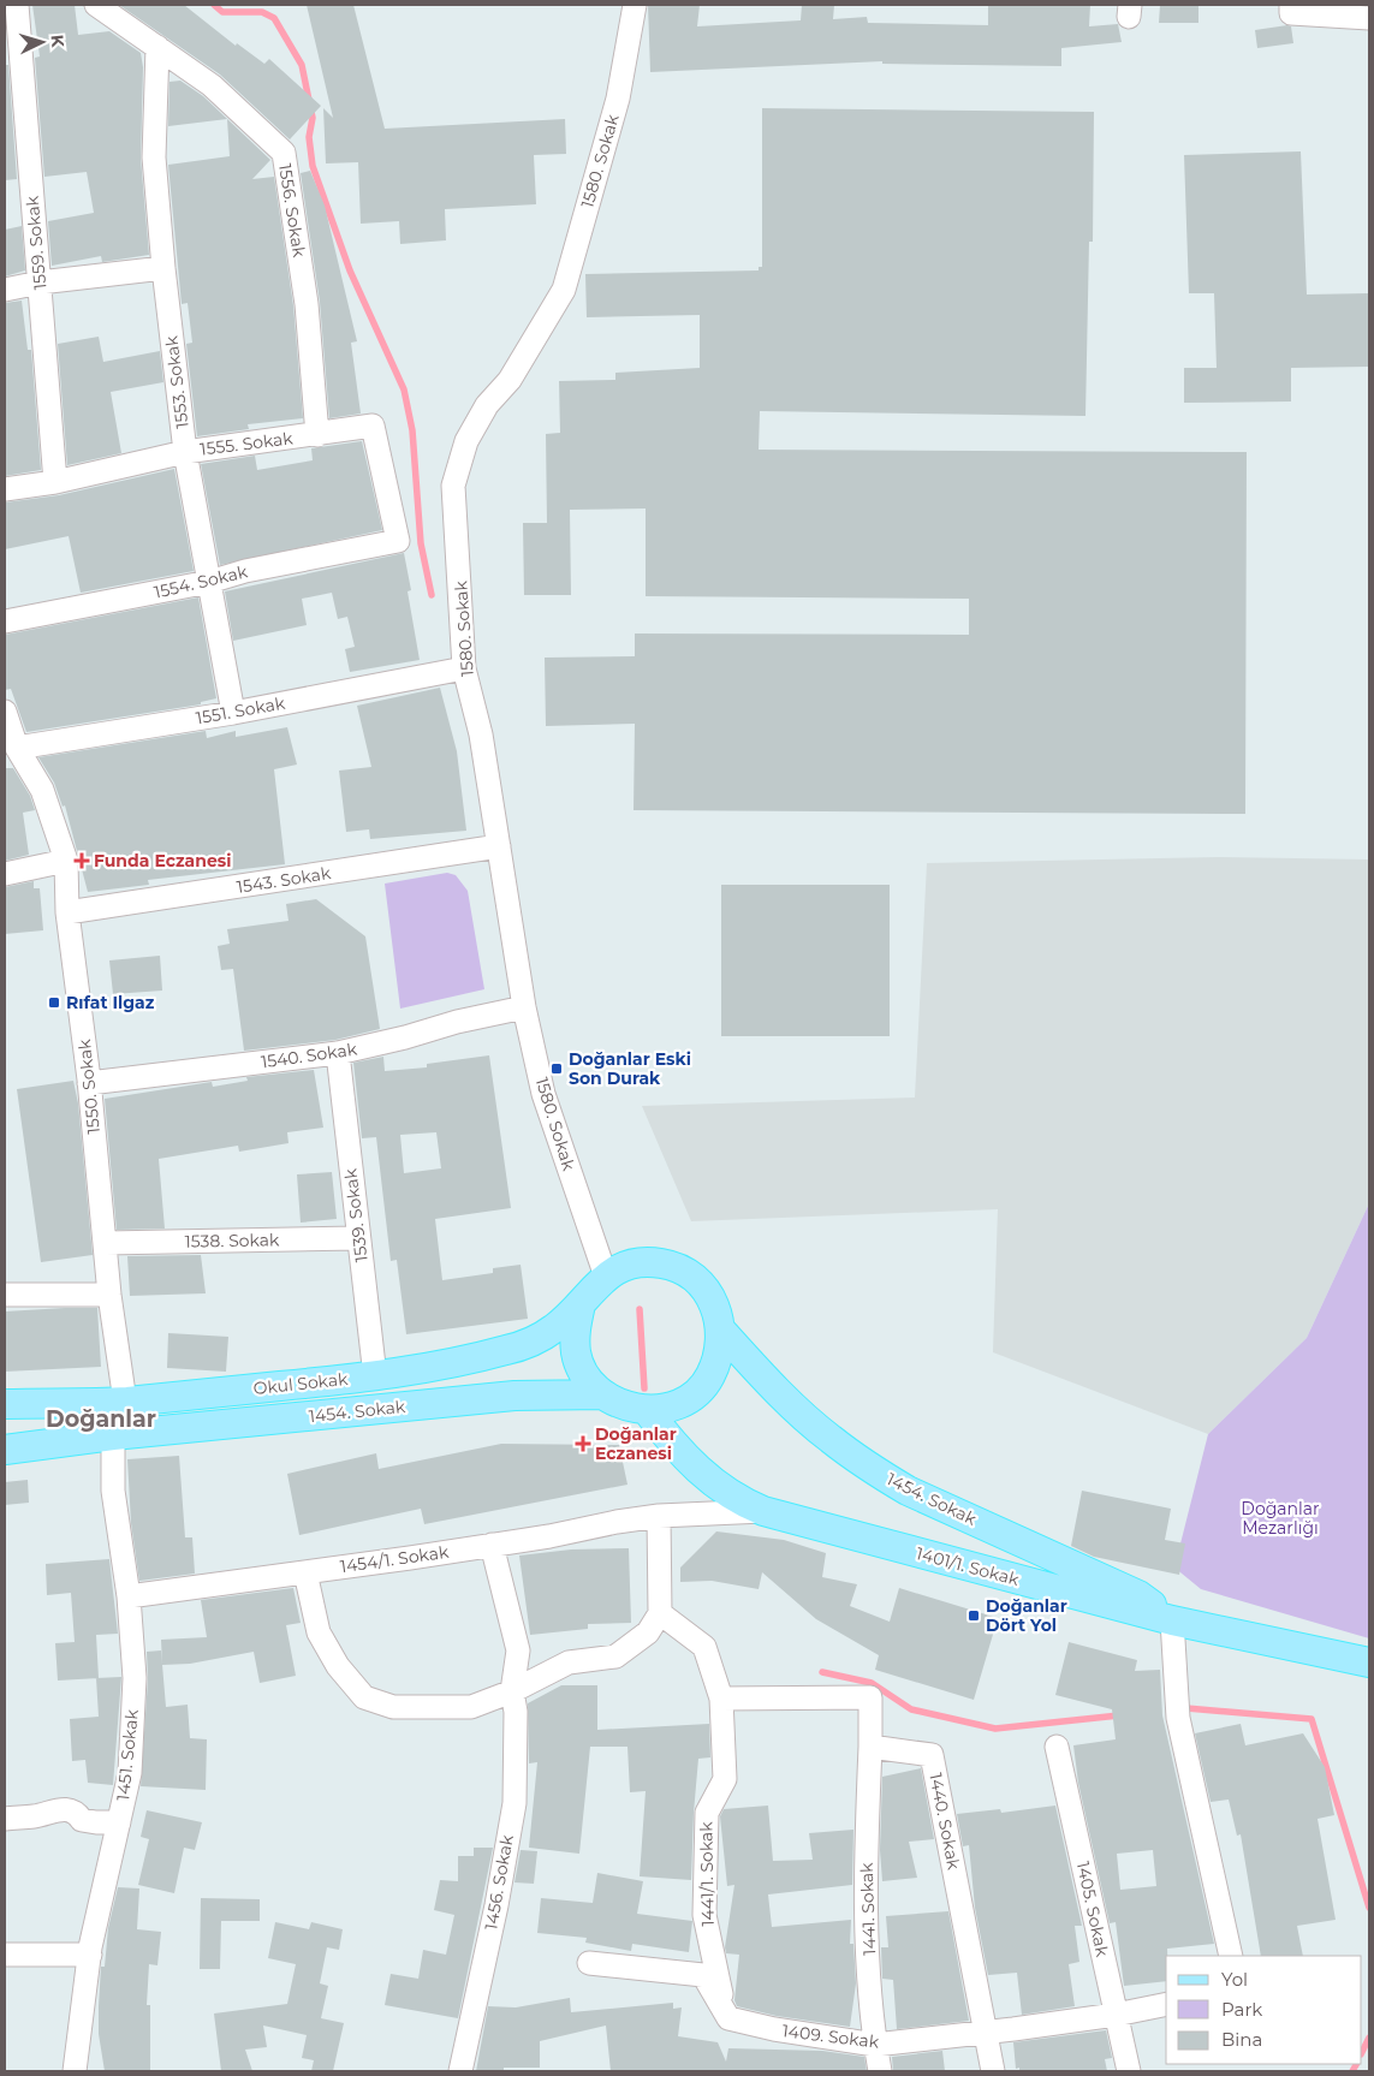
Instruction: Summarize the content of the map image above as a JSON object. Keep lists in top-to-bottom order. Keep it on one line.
{"streets":{"main road":["Okul Sokak","1454. Sokak","1401/1. Sokak"],"street":["1580. Sokak","1556. Sokak","1559. Sokak","1553. Sokak","1555. Sokak","1554. Sokak","1551. Sokak","1543. Sokak","1540. Sokak","1550. Sokak","1539. Sokak","1538. Sokak","1454/1. Sokak","1451. Sokak","1440. Sokak","1441/1. Sokak","1456. Sokak","1441. Sokak","1405. Sokak","1409. Sokak"]},"crossings":[["1580. Sokak","1551. Sokak"],["1580. Sokak","1543. Sokak"],["1580. Sokak","1540. Sokak"],["1580. Sokak","Okul Sokak"],["1580. Sokak","1454. Sokak"],["1556. Sokak","1553. Sokak"],["1556. Sokak","1555. Sokak"],["1559. Sokak","1555. Sokak"],["1553. Sokak","1555. Sokak"],["1553. Sokak","1554. Sokak"],["1553. Sokak","1551. Sokak"],["1555. Sokak","1554. Sokak"],["1551. Sokak","1550. Sokak"],["1543. Sokak","1550. Sokak"],["1540. Sokak","1550. Sokak"],["1540. Sokak","1539. Sokak"],["1550. Sokak","1538. Sokak"],["1550. Sokak","Okul Sokak"],["1550. Sokak","1454. Sokak"],["1550. Sokak","1451. Sokak"],["1539. Sokak","1538. Sokak"],["1539. Sokak","Okul Sokak"],["Okul Sokak","1454. Sokak"],["1454. Sokak","1401/1. Sokak"],["1454. Sokak","1451. Sokak"],["1454/1. Sokak","1401/1. Sokak"],["1454/1. Sokak","1451. Sokak"],["1454/1. Sokak","1456. Sokak"],["1440. Sokak","1441. Sokak"],["1440. Sokak","1409. Sokak"],["1441/1. Sokak","1409. Sokak"],["1441. Sokak","1409. Sokak"],["1405. Sokak","1409. Sokak"]],"districts":["Doğanlar"],"parks":["Doğanlar Mezarlığı"],"places":{"health":["Funda Eczanesi","Doğanlar Eczanesi"],"transit":["Rıfat Ilgaz","Doğanlar Eski Son Durak","Doğanlar Dört Yol"]},"legend":["Yol","Park","Bina"],"north":"right"}
